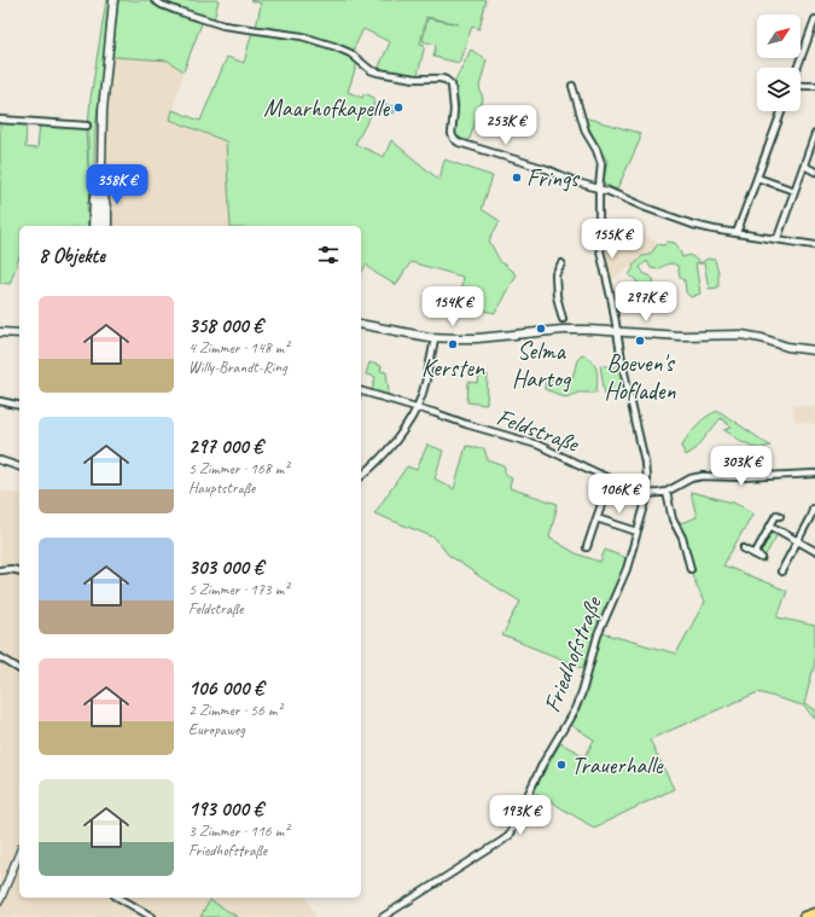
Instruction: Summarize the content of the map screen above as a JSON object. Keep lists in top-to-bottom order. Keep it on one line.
{"streets":{"street":["Feldstraße","Friedhofstraße"]},"crossings":[["Feldstraße","Friedhofstraße"]],"places":["Maarhofkapelle","Frings","Selma Hartog","Boeven's Hofladen","Kersten","Trauerhalle"],"north":"top right","page":{"price":["253K €","358K €","155K €","297K €","154K €","303K €","106K €","193K €"],"heading":"8 Objekte","list":[{"name":"358 000 €","note":"4 Zimmer · 148 m² · Willy-Brandt-Ring"},{"name":"297 000 €","note":"5 Zimmer · 168 m² · Hauptstraße"},{"name":"303 000 €","note":"5 Zimmer · 173 m² · Feldstraße"},{"name":"106 000 €","note":"2 Zimmer · 56 m² · Europaweg"},{"name":"193 000 €","note":"3 Zimmer · 116 m² · Friedhofstraße"}]}}
